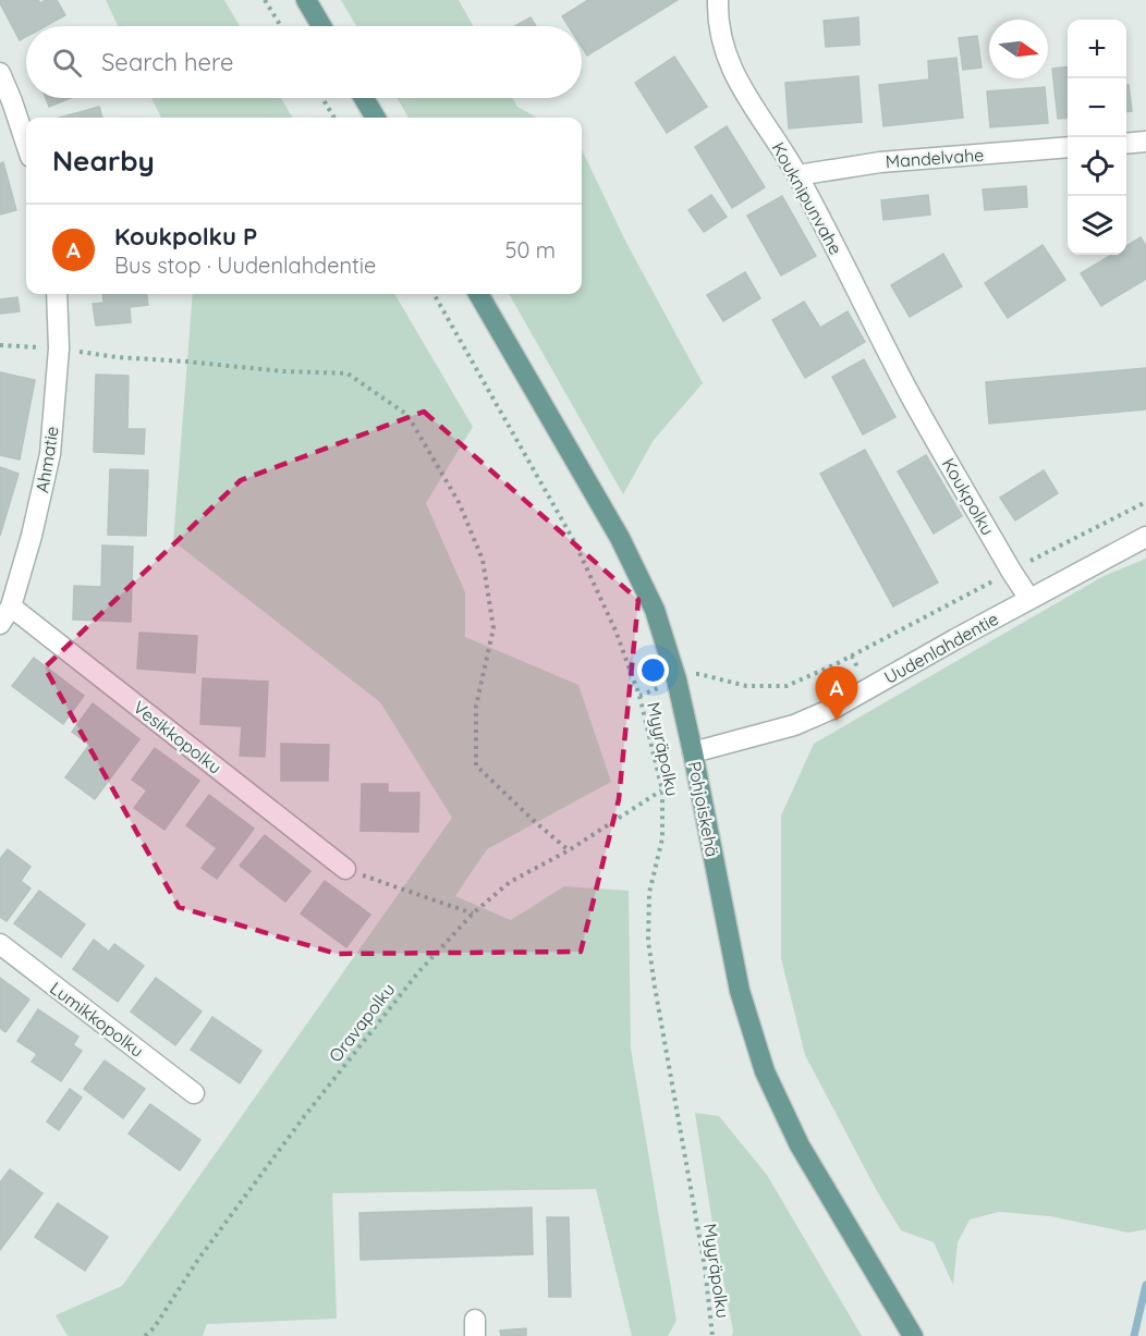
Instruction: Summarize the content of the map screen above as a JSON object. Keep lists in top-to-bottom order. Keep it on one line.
{"streets":{"main road":["Pohjoiskehä"],"street":["Mandelvahe","Kouknipunvahe","Ahmatie","Koukpolku","Uudenlahdentie","Vesikkopolku","Lumikkopolku"],"path":["Myyräpolku","Oravapolku"]},"crossings":[["Mandelvahe","Kouknipunvahe"],["Kouknipunvahe","Koukpolku"],["Ahmatie","Vesikkopolku"],["Koukpolku","Uudenlahdentie"],["Uudenlahdentie","Pohjoiskehä"],["Myyräpolku","Oravapolku"]],"north":"right","page":{"map_buttons":["+","−"],"search":"Search here","heading":"Nearby","list":[{"mark":"A","name":"Koukpolku P","note":"Bus stop · Uudenlahdentie","value":"50 m"}],"pins":"A"}}
